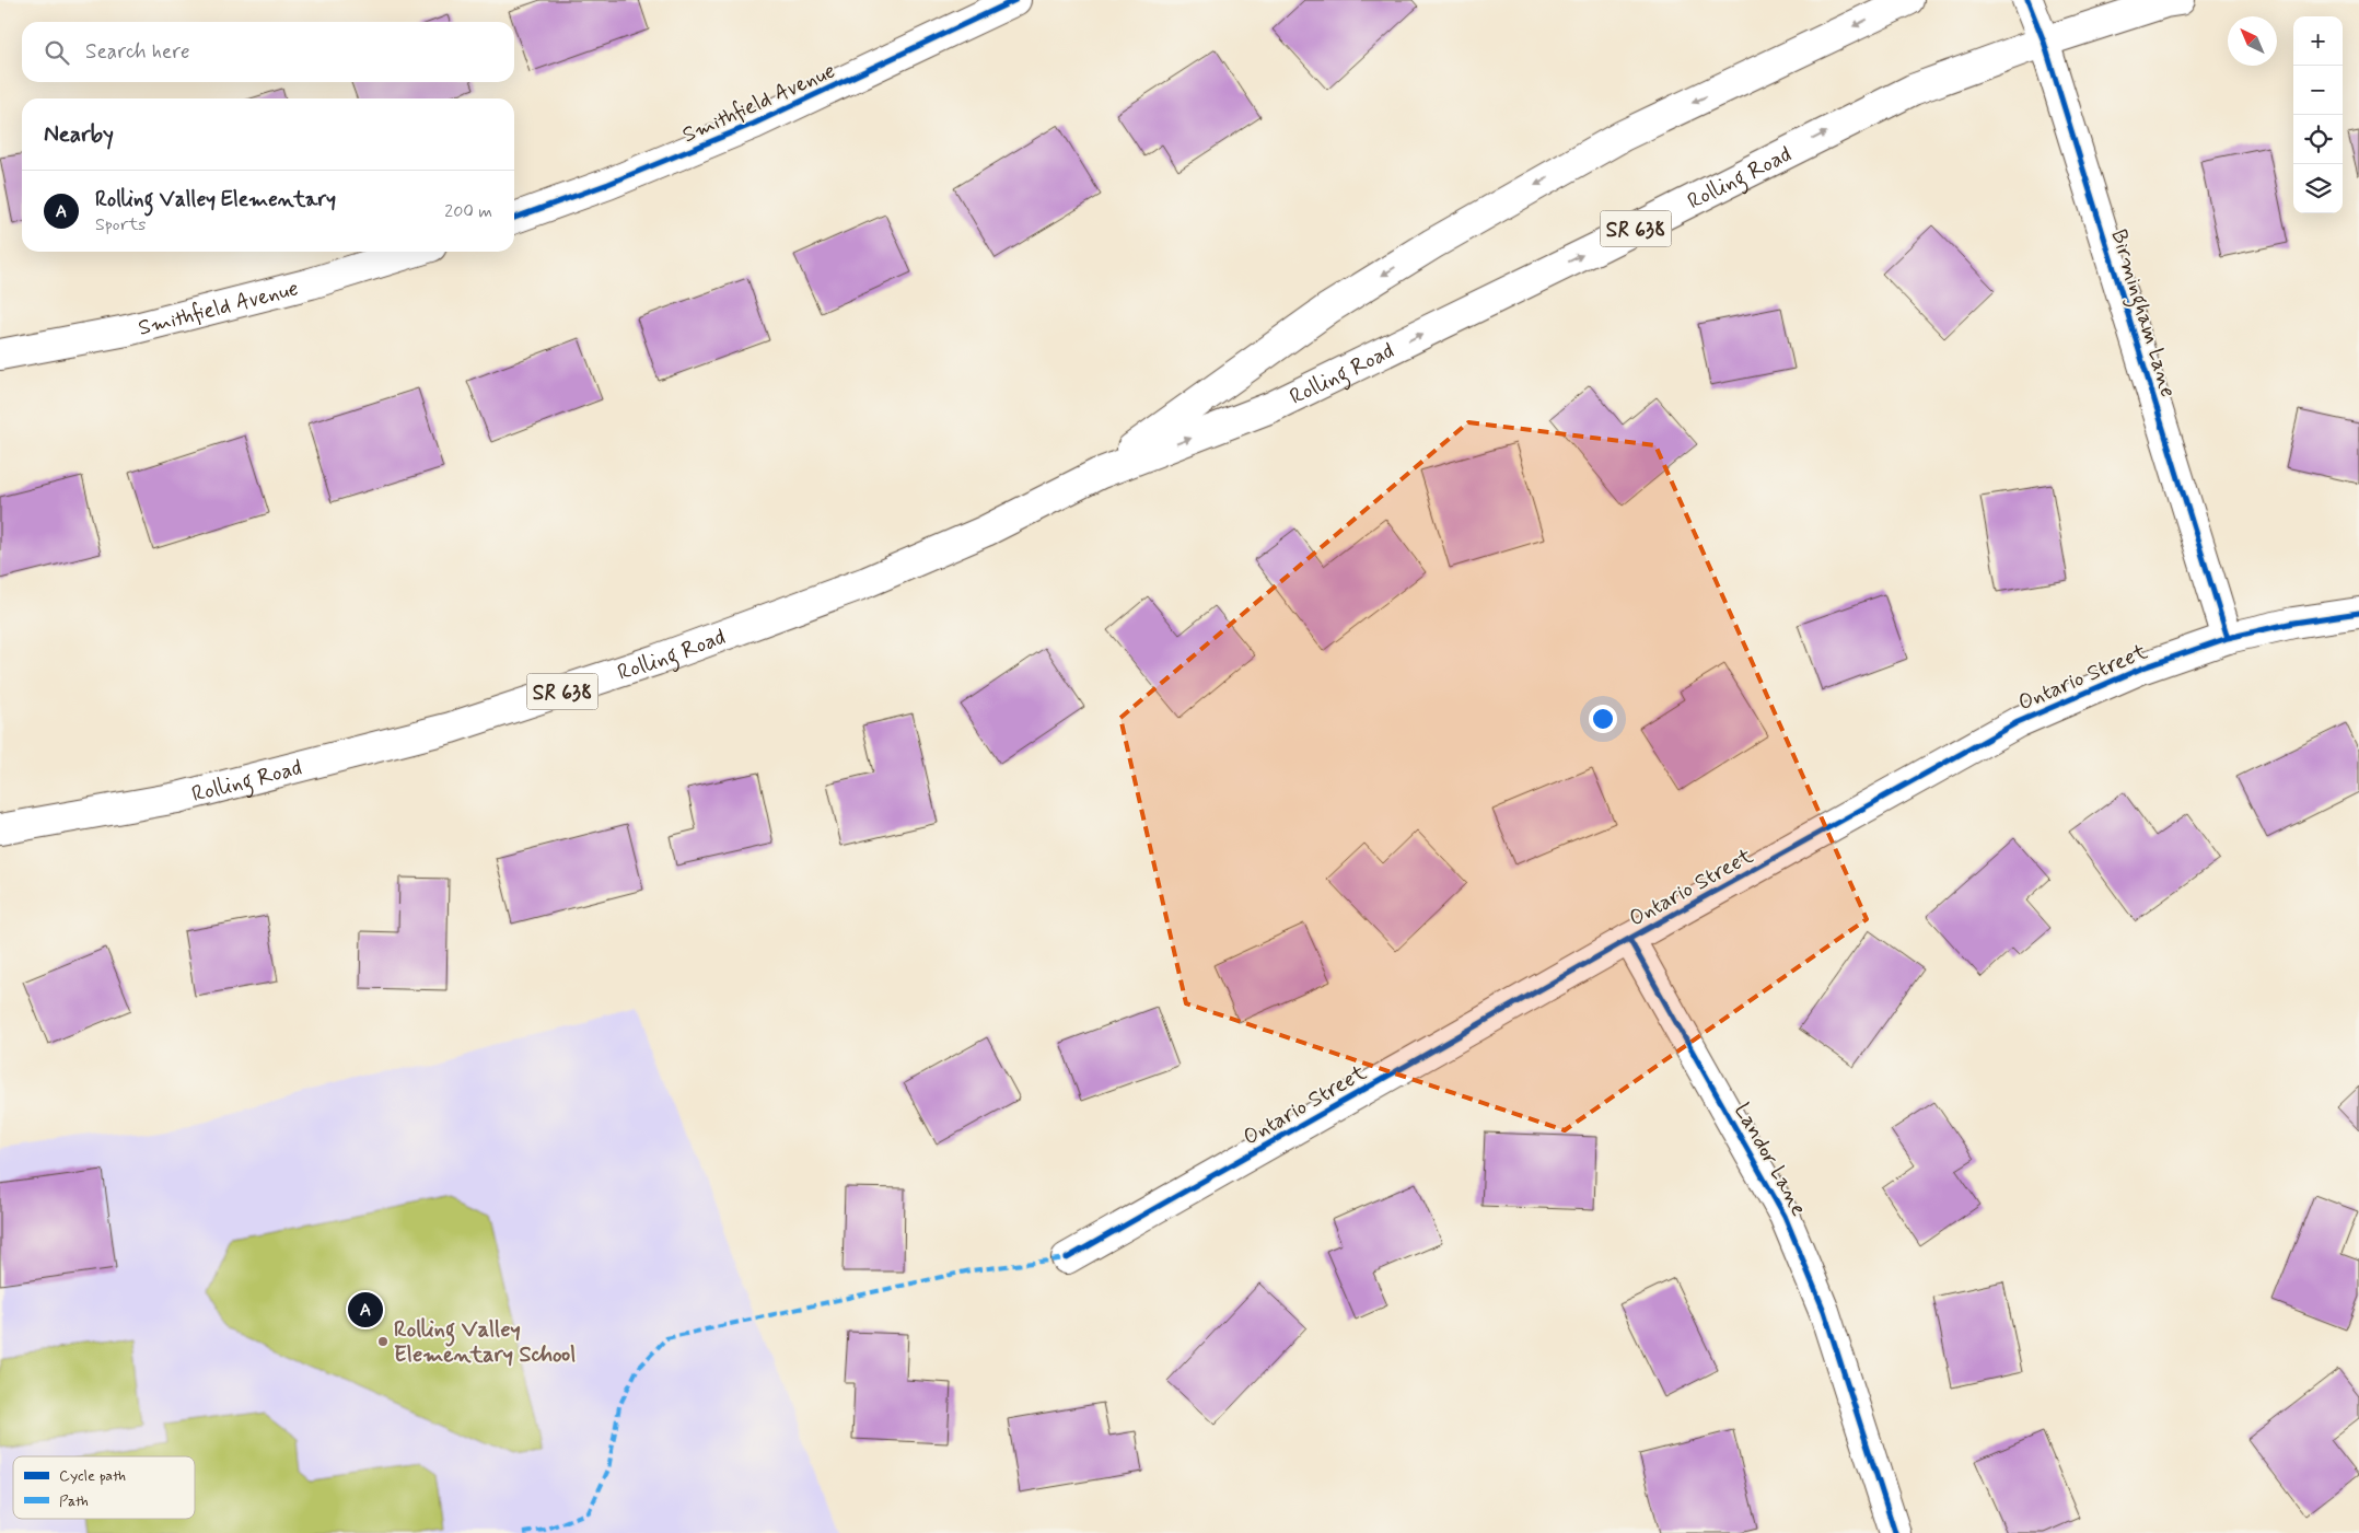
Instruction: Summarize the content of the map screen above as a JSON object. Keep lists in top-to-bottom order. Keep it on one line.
{"streets":{"street":["Smithfield Avenue","Rolling Road","SR 638","Birmingham Lane","Ontario Street","Landor Lane"]},"crossings":[["Rolling Road","Birmingham Lane"],["Birmingham Lane","Ontario Street"],["Ontario Street","Landor Lane"]],"places":["Rolling Valley Elementary School"],"legend":["Cycle path","Path"],"north":"top left","page":{"map_buttons":["+","−"],"search":"Search here","heading":"Nearby","list":[{"mark":"A","name":"Rolling Valley Elementary","note":"Sports","value":"200 m"}],"pins":"A"}}
